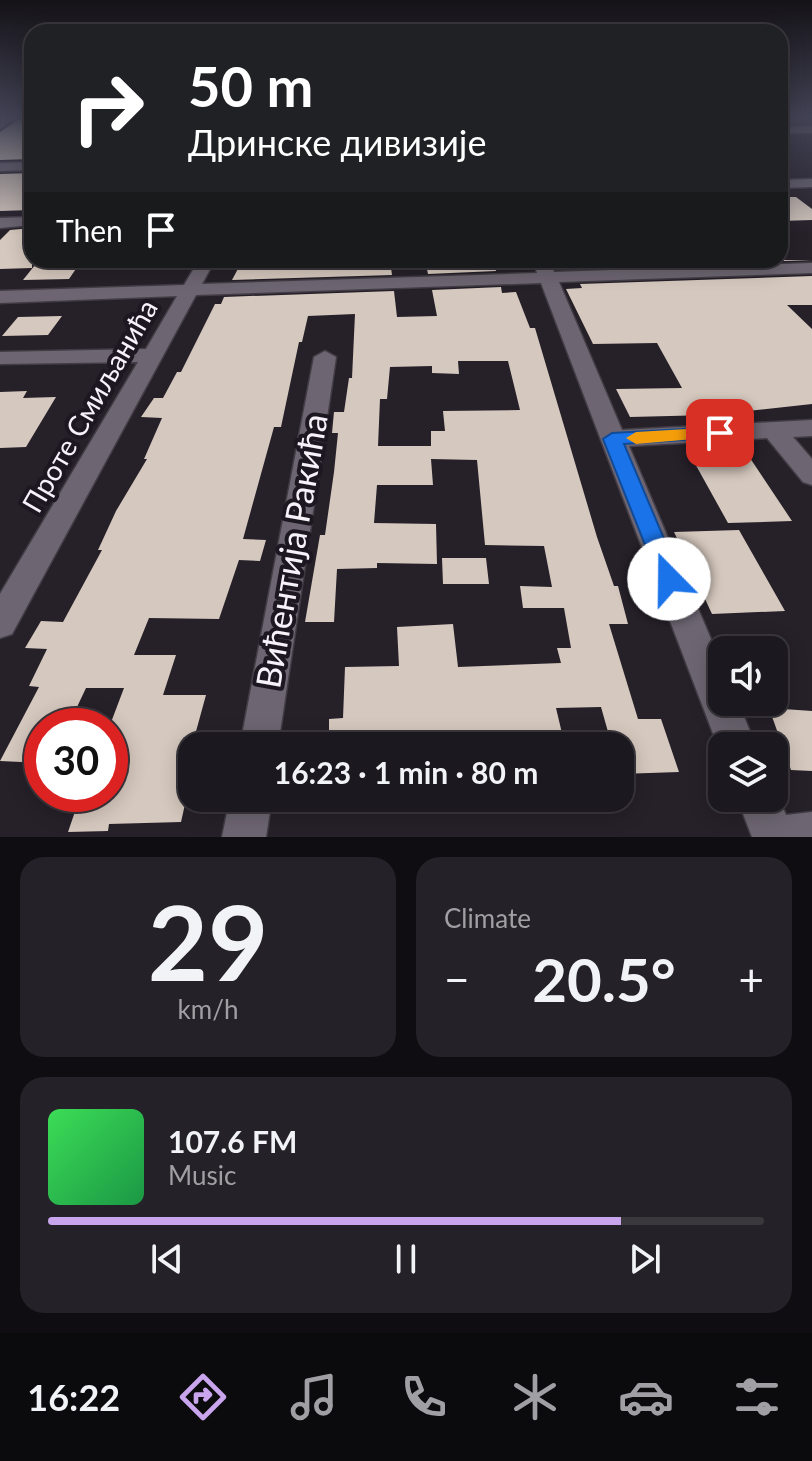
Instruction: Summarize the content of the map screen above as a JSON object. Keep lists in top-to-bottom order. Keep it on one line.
{"streets":{"street":["Проте Смиљанића","Вићентија Ракића"]},"page":{"turn":["50 m","Дринске дивизије"],"then":"Then","limit":"30","trip":"16:23 · 1 min · 80 m","tile":[["29","km/h"],"Climate"],"heat":["−","20.5°","+"],"song":["107.6 FM","Music"],"tabs":"16:22"}}
